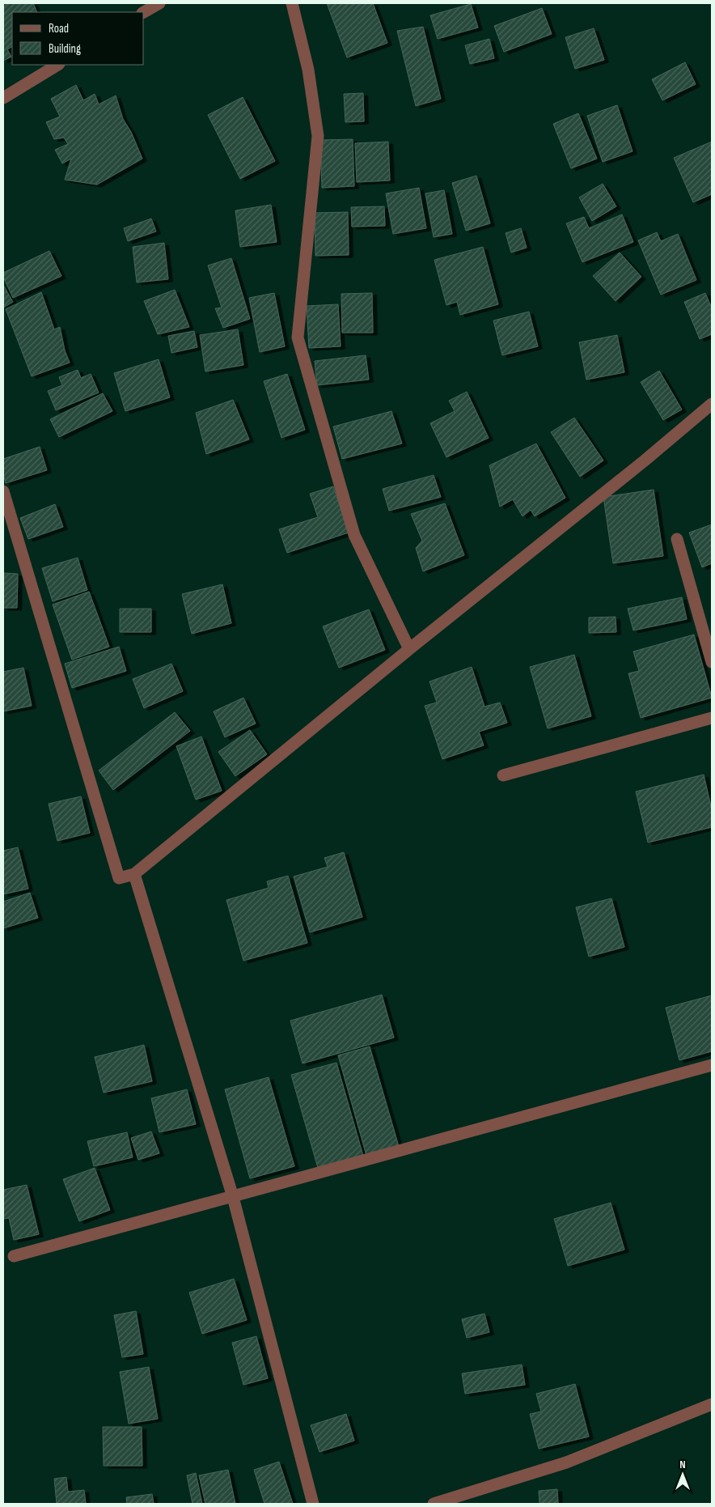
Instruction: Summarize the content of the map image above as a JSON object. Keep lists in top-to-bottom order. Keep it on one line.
{"legend":["Road","Building"],"north":"top"}
